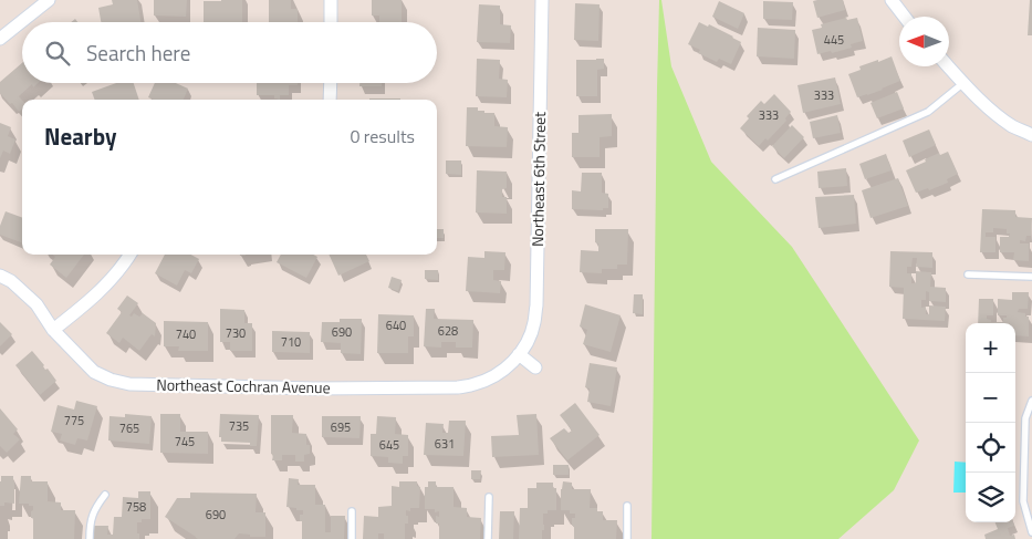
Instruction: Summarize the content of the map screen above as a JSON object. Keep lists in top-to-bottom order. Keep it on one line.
{"streets":{"street":["Northeast 6th Street","Northeast Cochran Avenue"]},"crossings":[["Northeast 6th Street","Northeast Cochran Avenue"]],"house_numbers":["445","333","333","640","628","690","730","740","710","775","735","695","765","745","631","645","758","690"],"north":"left","page":{"search":"Search here","heading":["Nearby","0 results"],"map_buttons":["+","−"]}}
